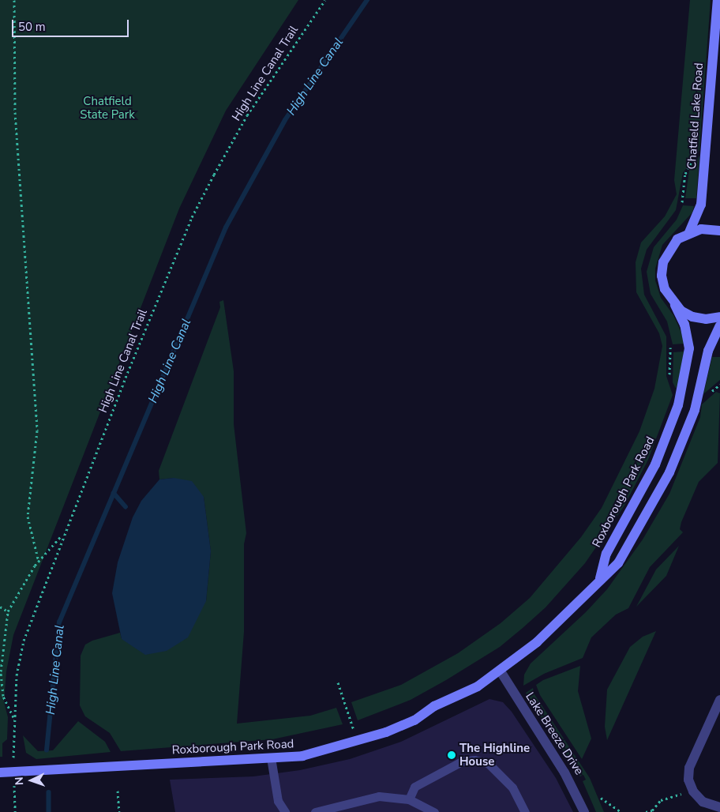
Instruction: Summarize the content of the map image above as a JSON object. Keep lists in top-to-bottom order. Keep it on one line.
{"streets":{"street":["Chatfield Lake Road","Roxborough Park Road","Lake Breeze Drive"],"path":["High Line Canal Trail"]},"crossings":[["Chatfield Lake Road","Roxborough Park Road"],["Roxborough Park Road","Lake Breeze Drive"]],"water":["High Line Canal"],"parks":["Chatfield State Park"],"places":["The Highline House"],"scale_bar":"50 m","north":"left"}
